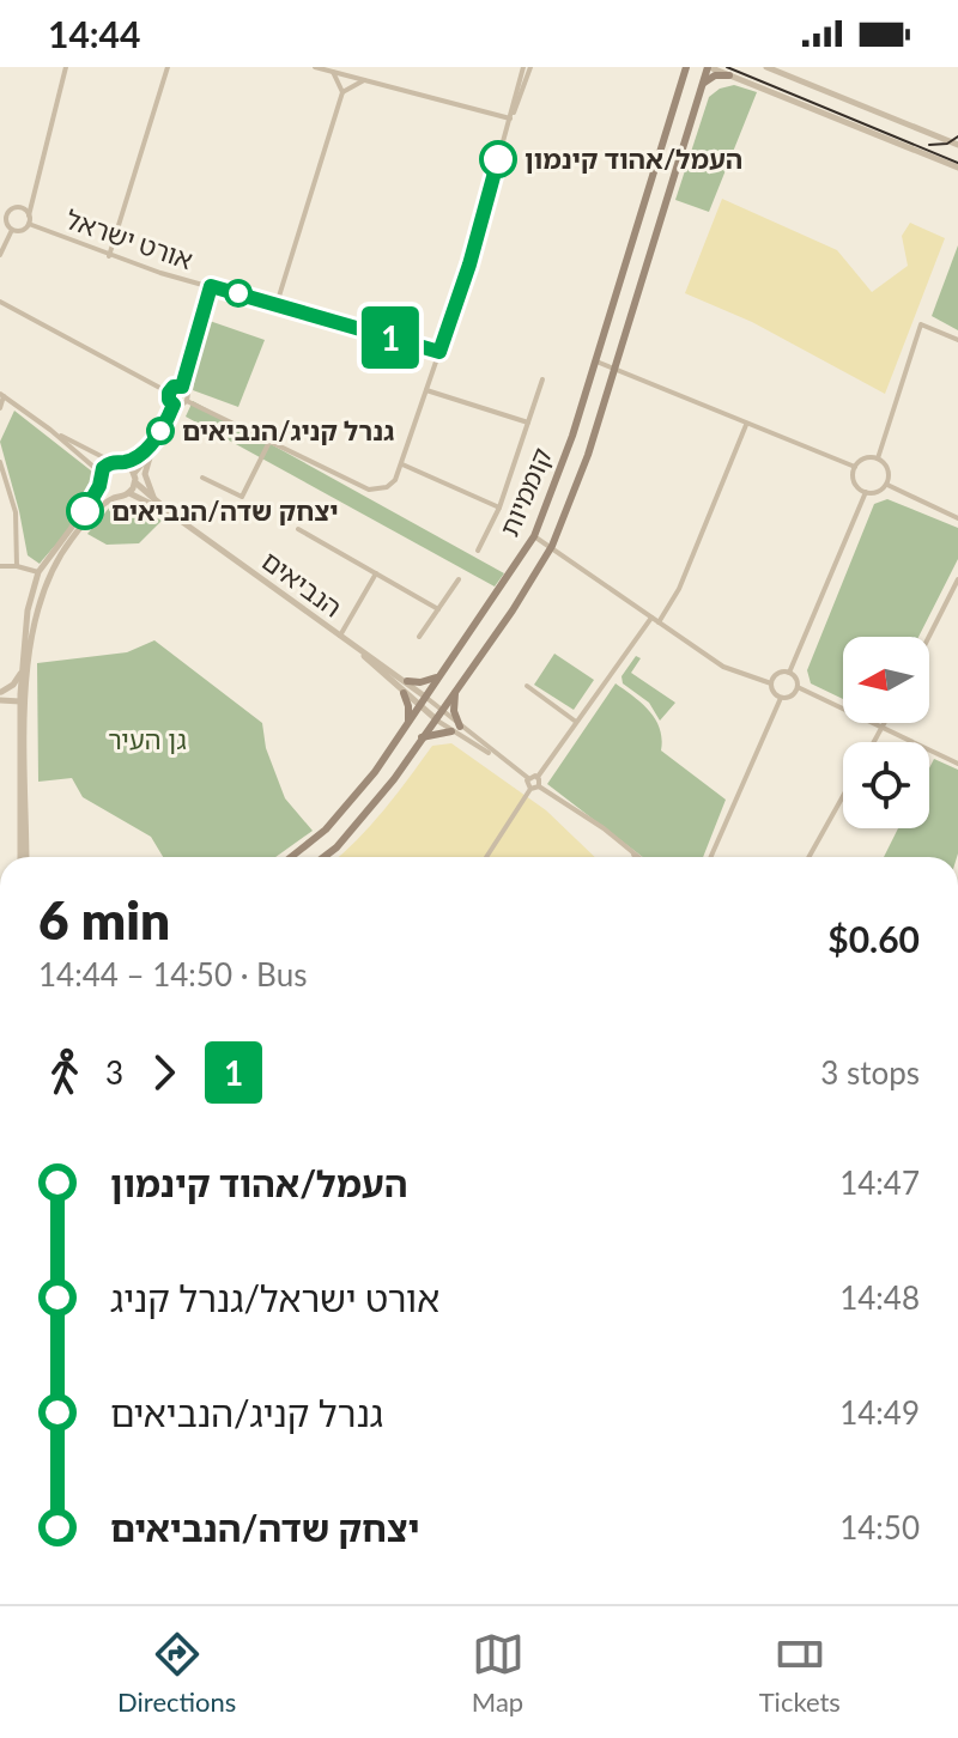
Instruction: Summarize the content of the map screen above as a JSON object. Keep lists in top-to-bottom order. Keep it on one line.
{"streets":{"main road":["קוממיות"],"street":["אורט ישראל","הנביאים"]},"crossings":[["קוממיות","הנביאים"]],"parks":["גן העיר"],"places":["העמל/אהוד קינמון","גנרל קניג/הנביאים","יצחק שדה/הנביאים"],"lines":["bus line 1"],"north":"left","page":{"status":"14:44","on_map":"1","heading":["6 min","14:44 – 14:50 · Bus","$0.60"],"legs":["3","1","3 stops"],"list":[{"name":"העמל/אהוד קינמון","value":"14:47"},{"name":"אורט ישראל/גנרל קניג","value":"14:48"},{"name":"גנרל קניג/הנביאים","value":"14:49"},{"name":"יצחק שדה/הנביאים","value":"14:50"}],"tabs":["Directions","Map","Tickets"]}}
